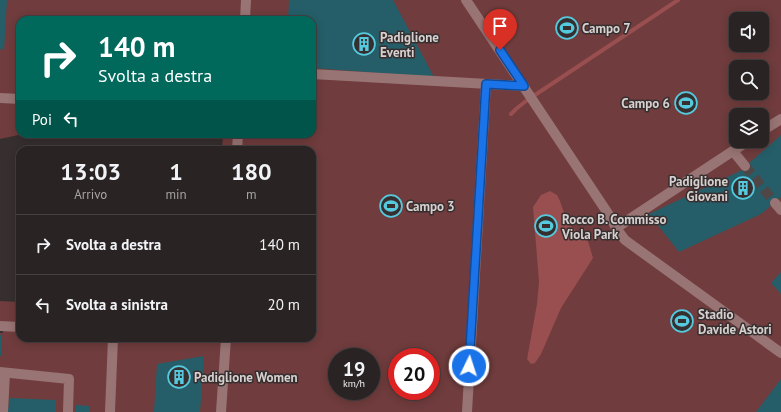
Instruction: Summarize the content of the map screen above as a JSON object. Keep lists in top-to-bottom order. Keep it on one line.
{"places":{"sports":["Campo 7","Campo 6","Campo 3","Rocco B. Commisso Viola Park","Stadio Davide Astori"],"building":["Padiglione Eventi","Padiglione Giovani","Padiglione Women"]},"page":{"turn":["140 m","Svolta a destra"],"then":"Poi","eta":["13:03","Arrivo","1","min","180","m"],"list":[{"name":"Svolta a destra","value":"140 m"},{"name":"Svolta a sinistra","value":"20 m"}],"speed":"19 km/h","limit":"20"}}
